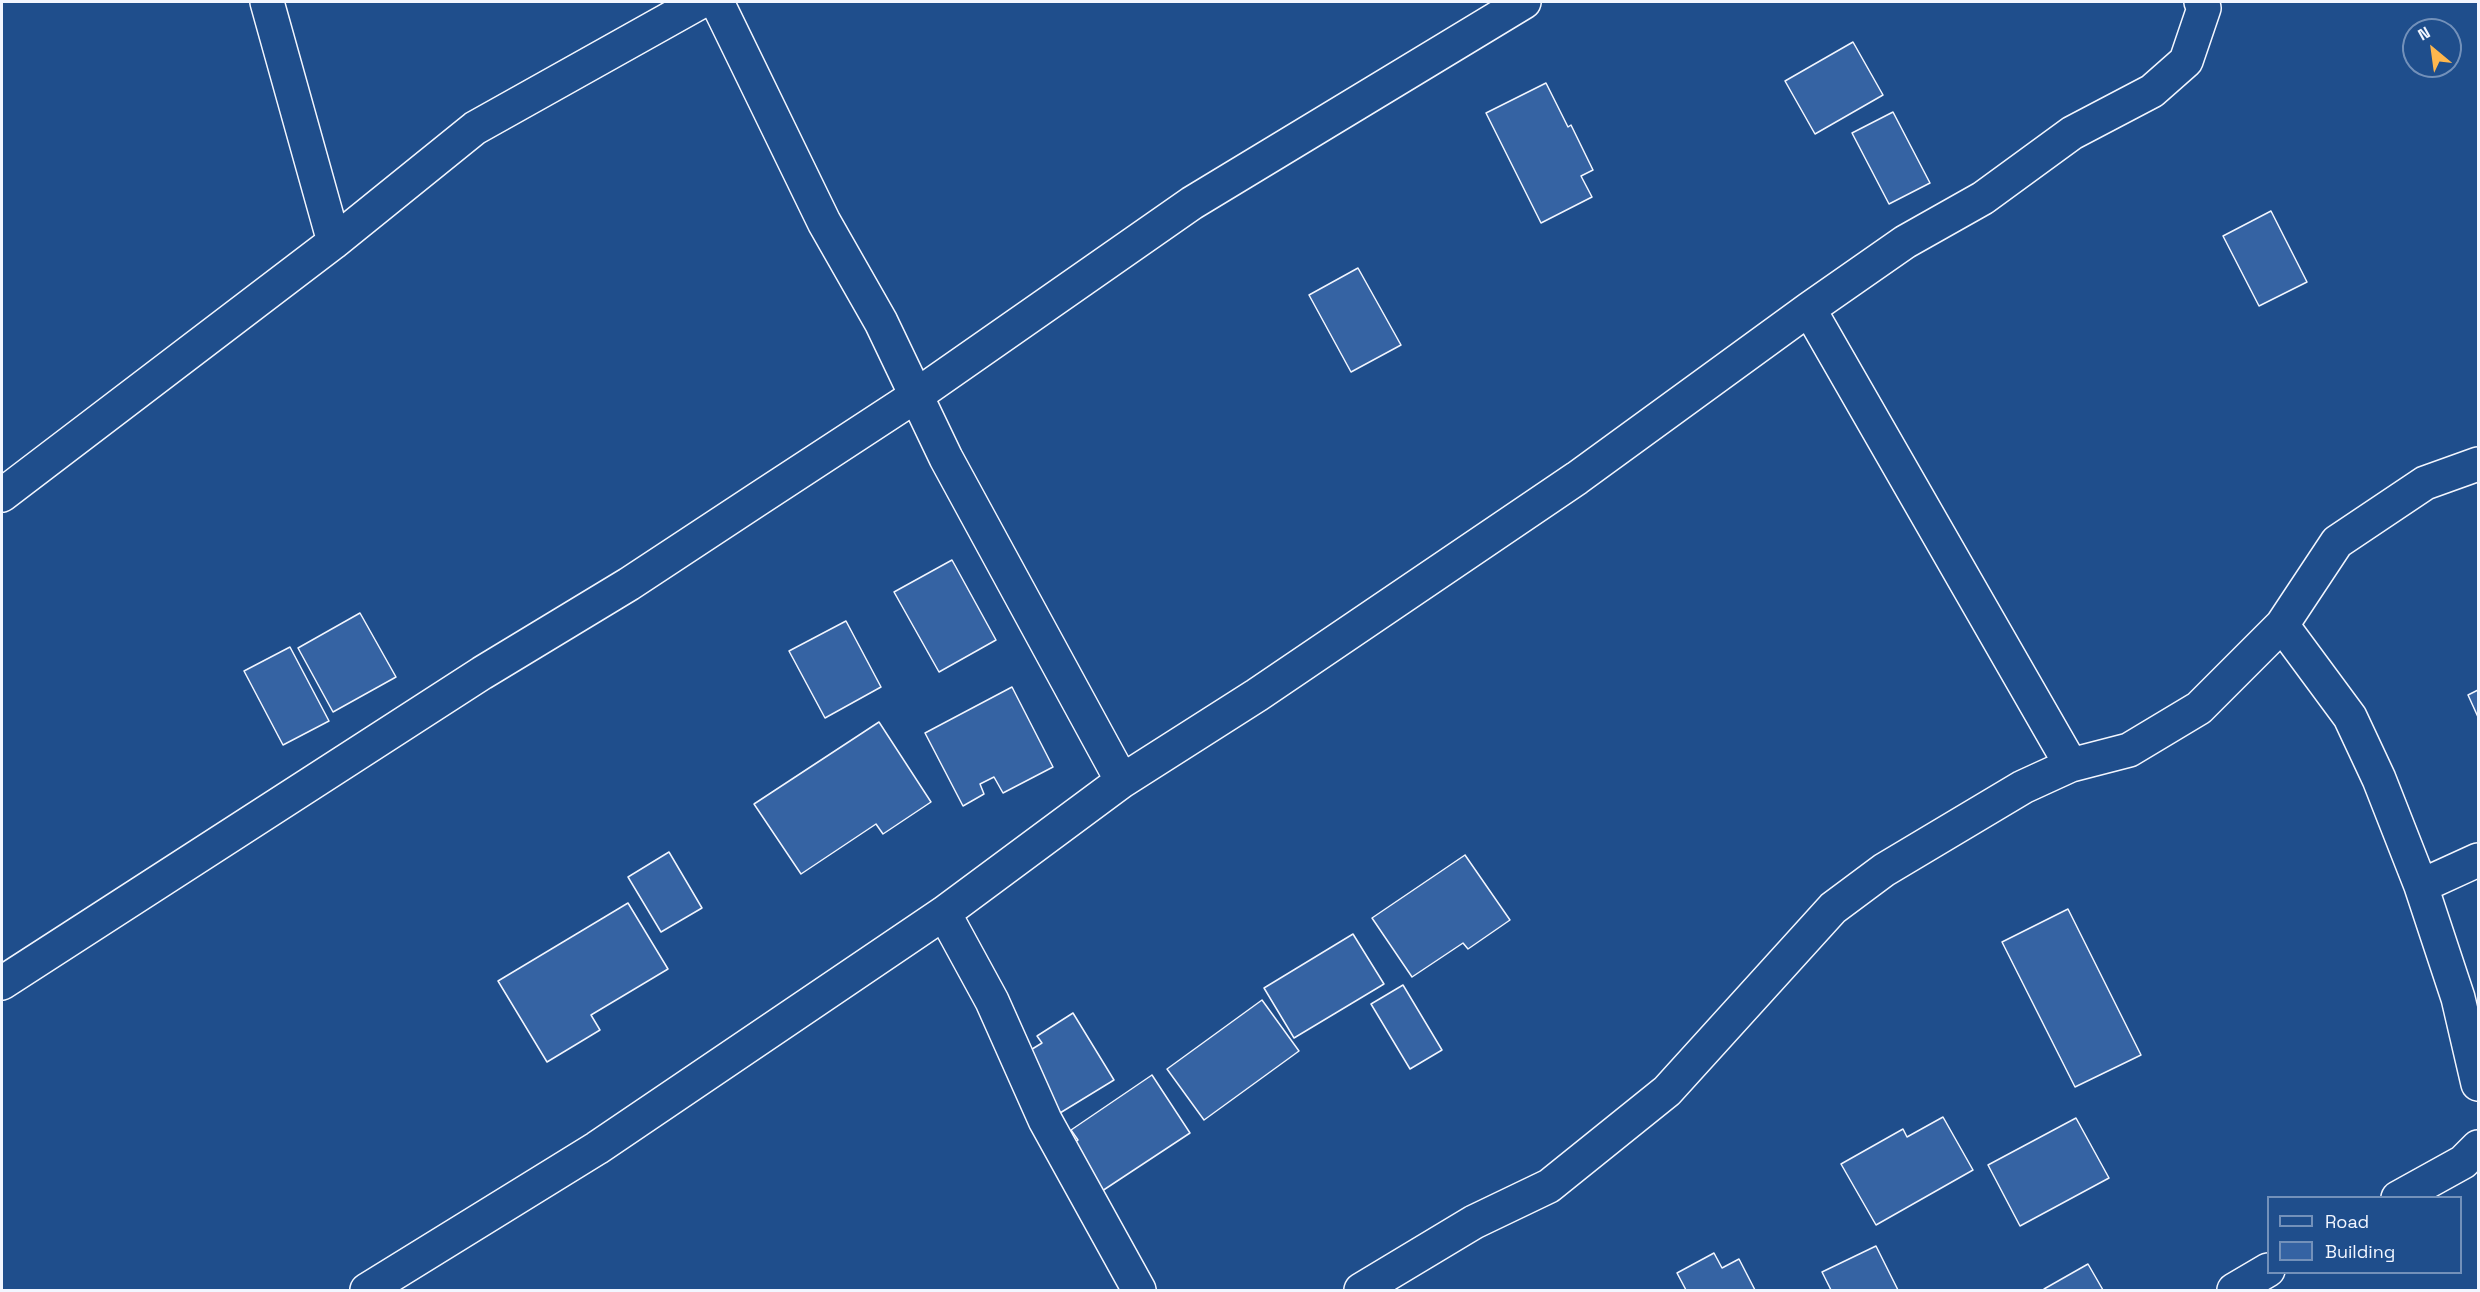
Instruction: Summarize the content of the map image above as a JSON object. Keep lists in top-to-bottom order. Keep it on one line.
{"legend":["Road","Building"],"north":"top left"}
